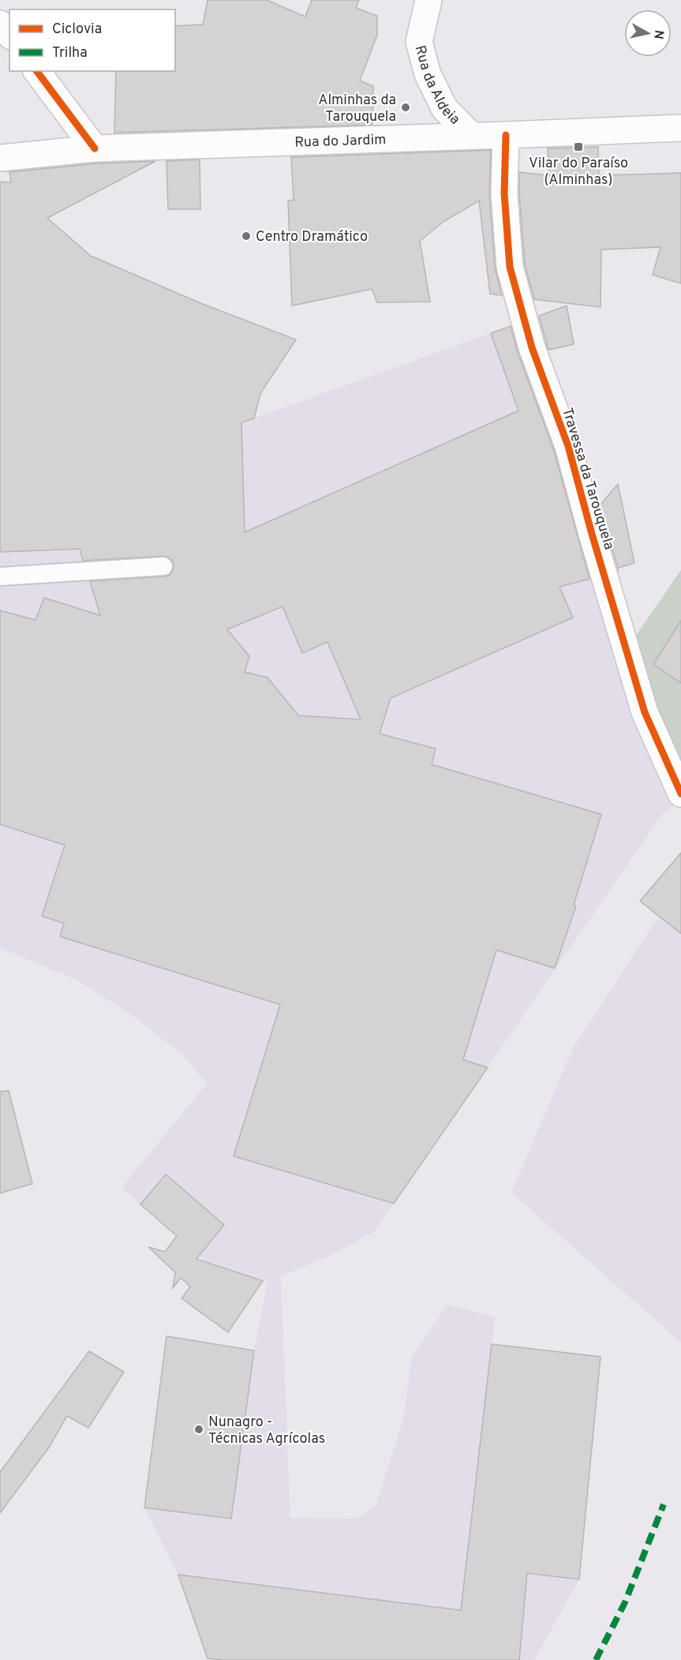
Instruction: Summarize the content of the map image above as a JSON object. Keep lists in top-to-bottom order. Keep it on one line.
{"streets":{"street":["Rua da Aldeia","Rua do Jardim","Travessa da Tarouquela"]},"crossings":[["Rua da Aldeia","Rua do Jardim"],["Rua do Jardim","Travessa da Tarouquela"]],"places":{"other":["Alminhas da Tarouquela","Centro Dramático","Nunagro - Técnicas Agrícolas"],"transit":["Vilar do Paraíso (Alminhas)"]},"legend":["Ciclovia","Trilha"],"north":"right"}
